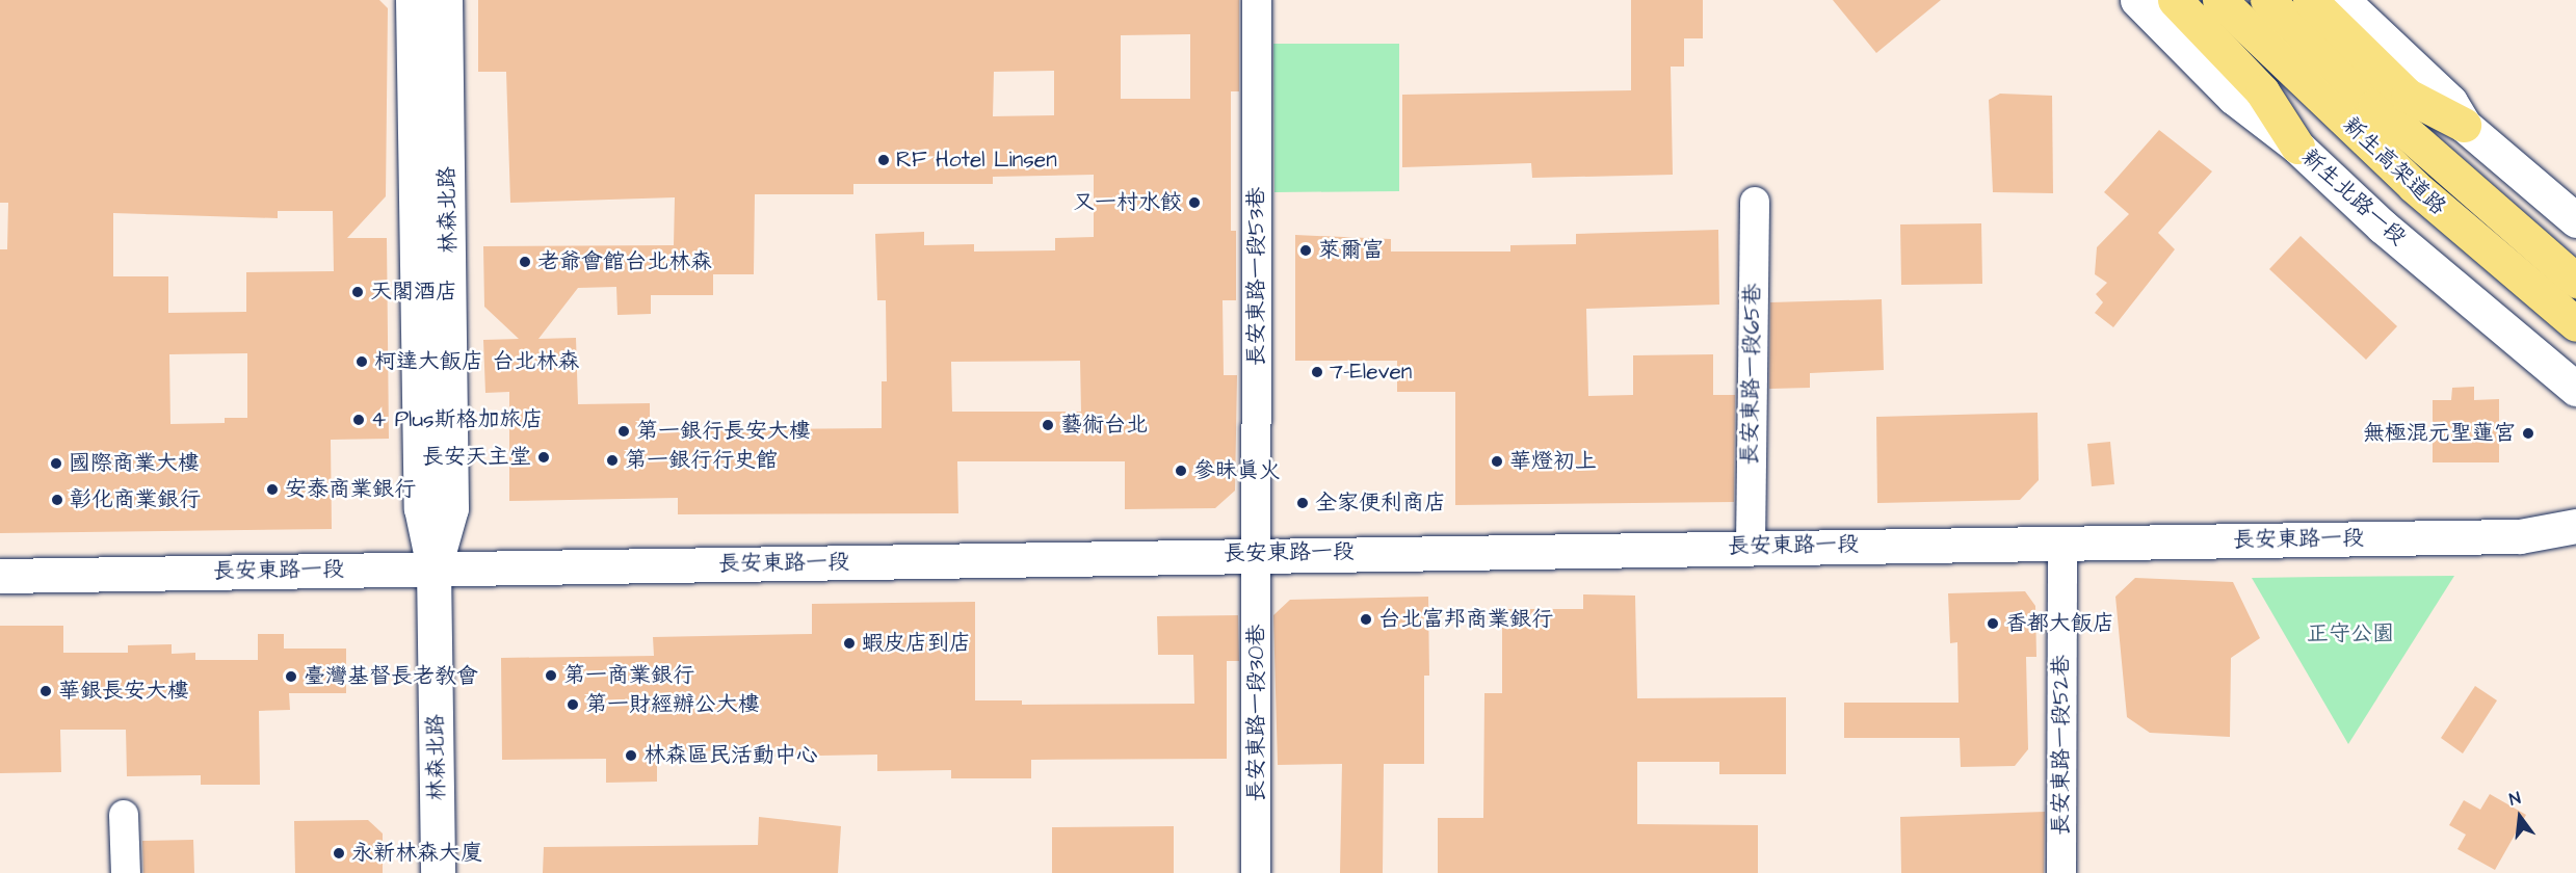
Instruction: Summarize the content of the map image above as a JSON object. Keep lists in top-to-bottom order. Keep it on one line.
{"streets":{"highway":["新生高架道路"],"street":["新生北路一段","林森北路","長安東路一段53巷","長安東路一段65巷","長安東路一段","長安東路一段30巷","長安東路一段52巷"]},"crossings":[["林森北路","長安東路一段"],["長安東路一段53巷","長安東路一段"],["長安東路一段53巷","長安東路一段30巷"],["長安東路一段65巷","長安東路一段"],["長安東路一段","長安東路一段30巷"],["長安東路一段","長安東路一段52巷"]],"parks":["正守公園"],"places":["RF Hotel Linsen","又一村水餃","萊爾富","老爺會館台北林森","天閣酒店","柯達大飯店 台北林森","7-Eleven","4 Plus斯格加旅店","藝術台北","第一銀行長安大樓","無極混元聖蓮宮","長安天主堂","第一銀行行史館","華燈初上","國際商業大樓","參昧真火","安泰商業銀行","彰化商業銀行","全家便利商店","台北富邦商業銀行","香都大飯店","蝦皮店到店","第一商業銀行","臺灣基督長老教會","華銀長安大樓","第一財經辦公大樓","林森區民活動中心","永新林森大廈"],"north":"top"}
